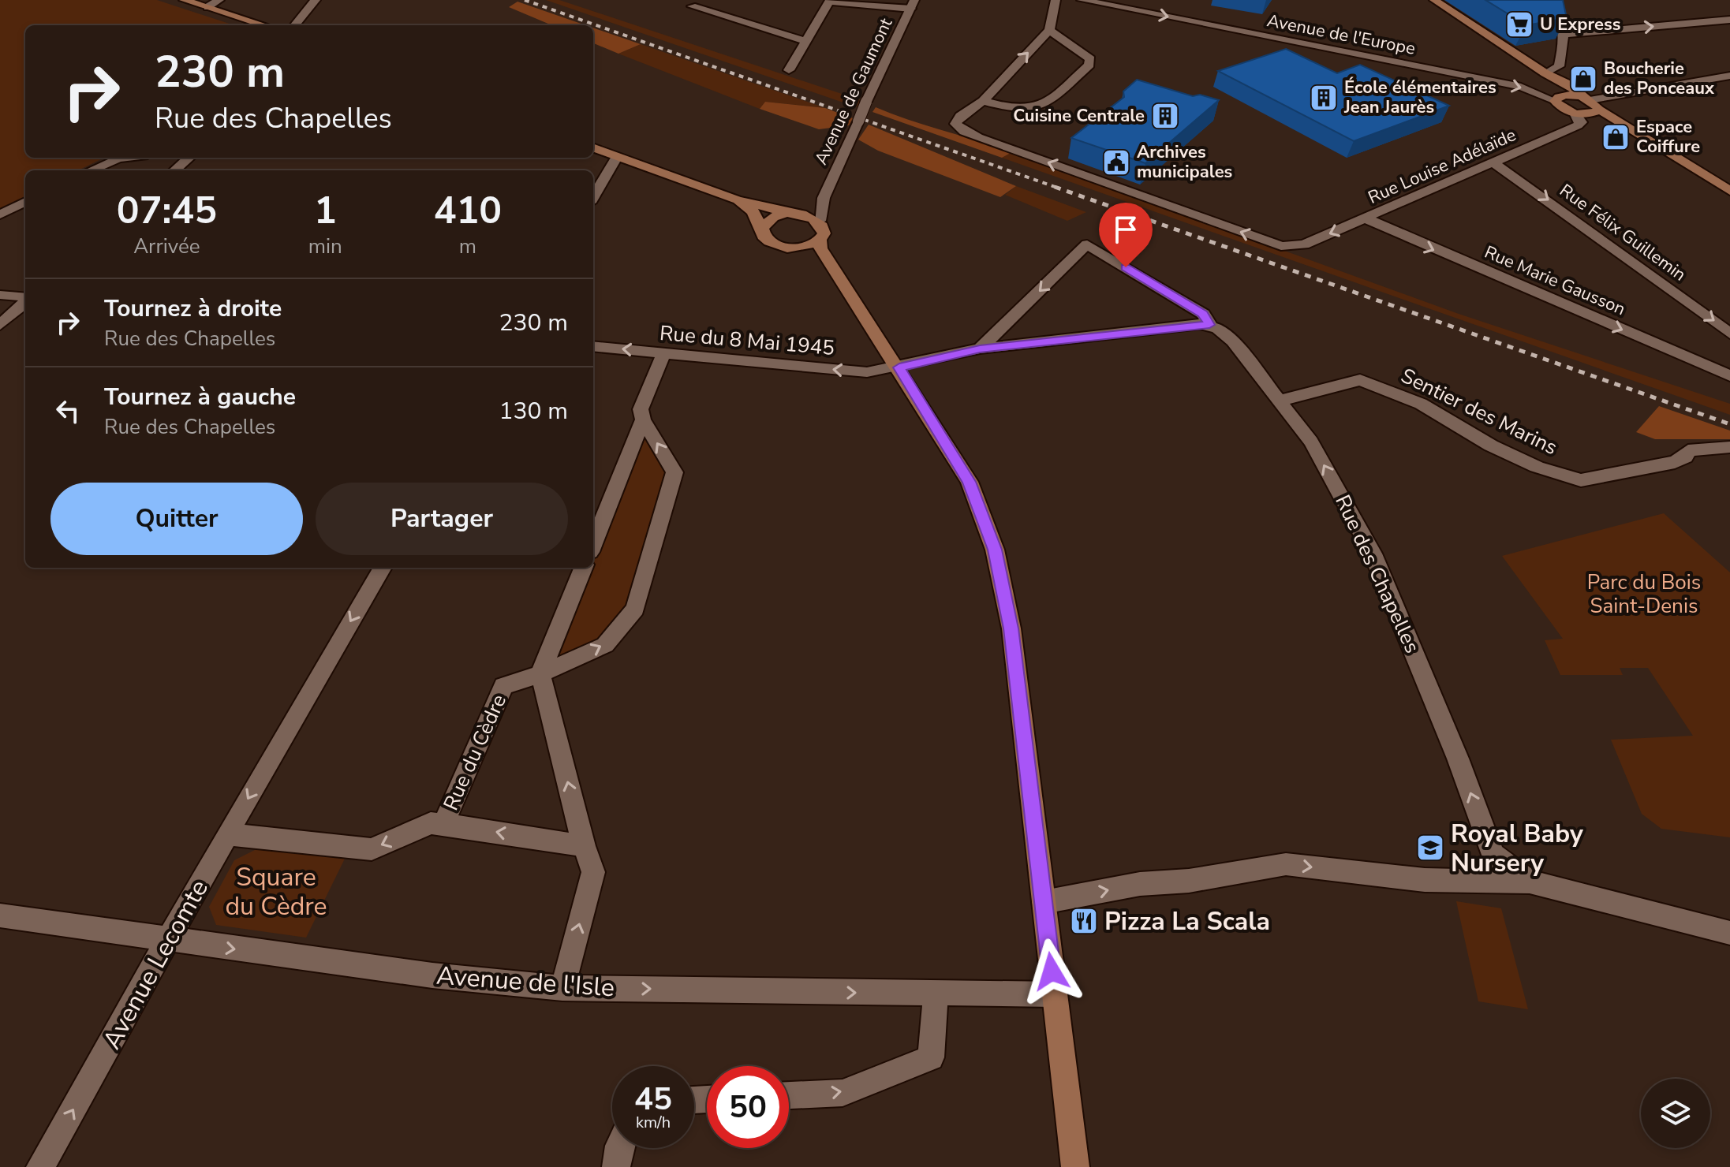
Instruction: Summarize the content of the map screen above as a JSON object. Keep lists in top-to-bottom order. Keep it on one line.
{"streets":{"street":["Avenue de l'Europe","Avenue de Gaumont","Rue Louise Adélaïde","Rue Félix Guillemin","Rue Marie Gausson","Rue du 8 Mai 1945","Sentier des Marins","Rue des Chapelles","Rue du Cèdre","Avenue Lecomte","Avenue de l'Isle"]},"crossings":[["Rue Louise Adélaïde","Rue Félix Guillemin"],["Rue Louise Adélaïde","Rue Marie Gausson"],["Sentier des Marins","Rue des Chapelles"],["Rue du Cèdre","Avenue Lecomte"],["Avenue Lecomte","Avenue de l'Isle"]],"one_way":["Avenue de l'Europe","Rue Félix Guillemin","Rue Marie Gausson","Rue du 8 Mai 1945","Avenue de l'Isle"],"parks":["Parc du Bois Saint-Denis","Square du Cèdre"],"places":{"supermarket":["U Express"],"shop":["Boucherie des Ponceaux","Espace Coiffure"],"building":["École élémentaires Jean Jaurès","Cuisine Centrale"],"public building":["Archives municipales"],"school or university":["Royal Baby Nursery"],"restaurant":["Pizza La Scala"]},"page":{"turn":["230 m","Rue des Chapelles"],"eta":["07:45","Arrivée","1","min","410","m"],"list":[{"name":"Tournez à droite","note":"Rue des Chapelles","value":"230 m"},{"name":"Tournez à gauche","note":"Rue des Chapelles","value":"130 m"}],"buttons":["Quitter","Partager"],"speed":"45 km/h","limit":"50"}}
